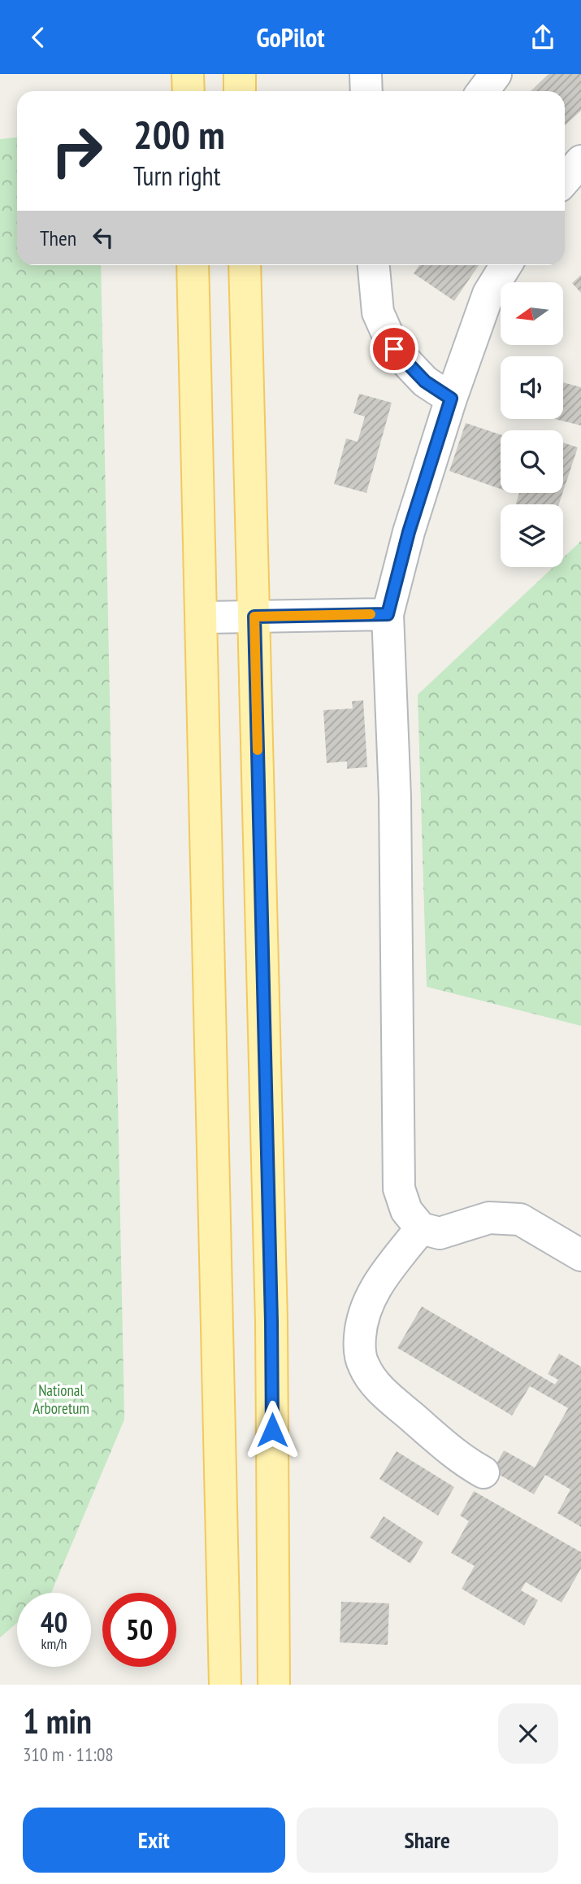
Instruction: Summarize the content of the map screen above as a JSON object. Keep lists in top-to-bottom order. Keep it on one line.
{"parks":["National Arboretum"],"north":"left","page":{"header":"GoPilot","turn":["200 m","Turn right"],"then":"Then","speed":"40 km/h","limit":"50","heading":["1 min","310 m · 11:08"],"buttons":["Exit","Share"]}}
